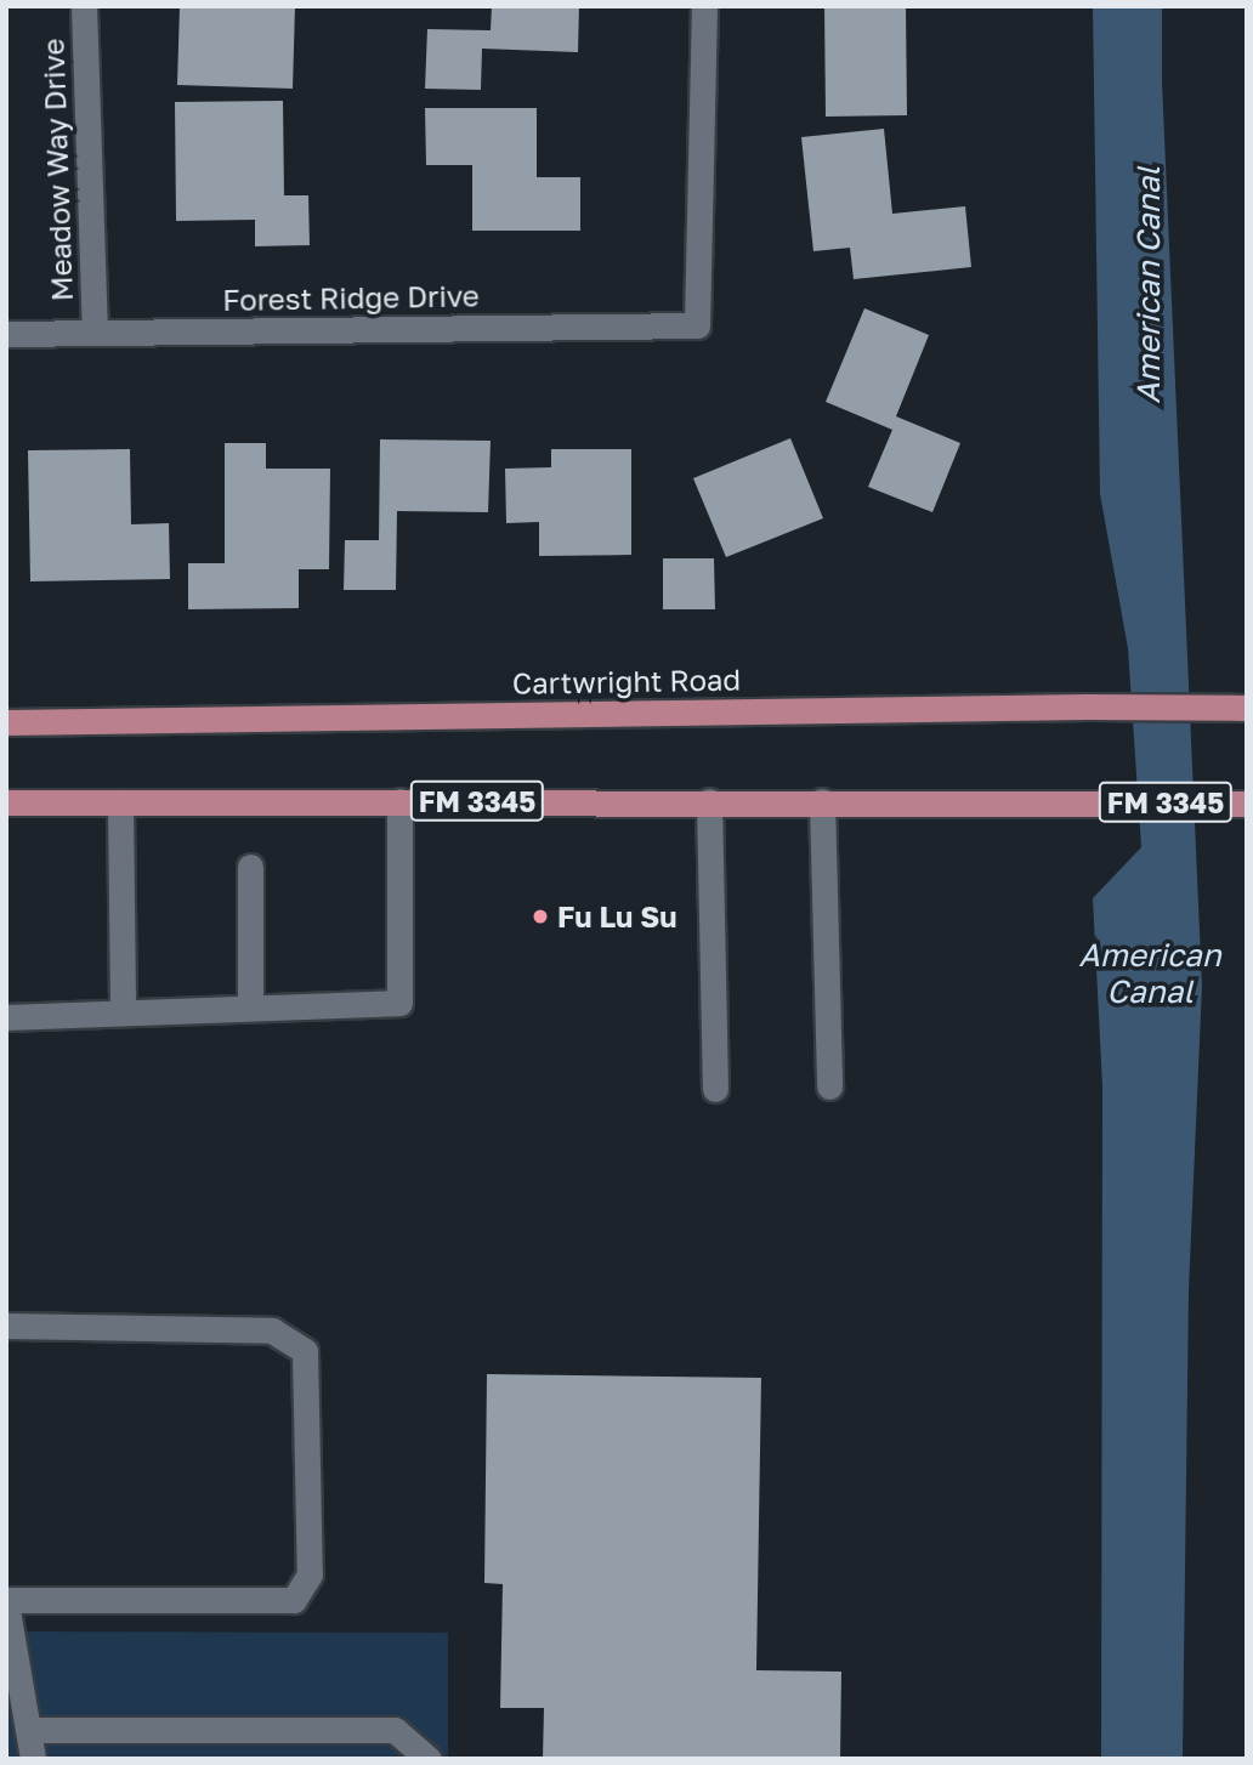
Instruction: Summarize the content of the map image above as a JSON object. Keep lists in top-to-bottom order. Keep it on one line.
{"streets":{"main road":["Cartwright Road","FM 3345"],"street":["Meadow Way Drive","Forest Ridge Drive"]},"crossings":[["Meadow Way Drive","Forest Ridge Drive"]],"water":["American Canal"],"places":["Fu Lu Su"]}
